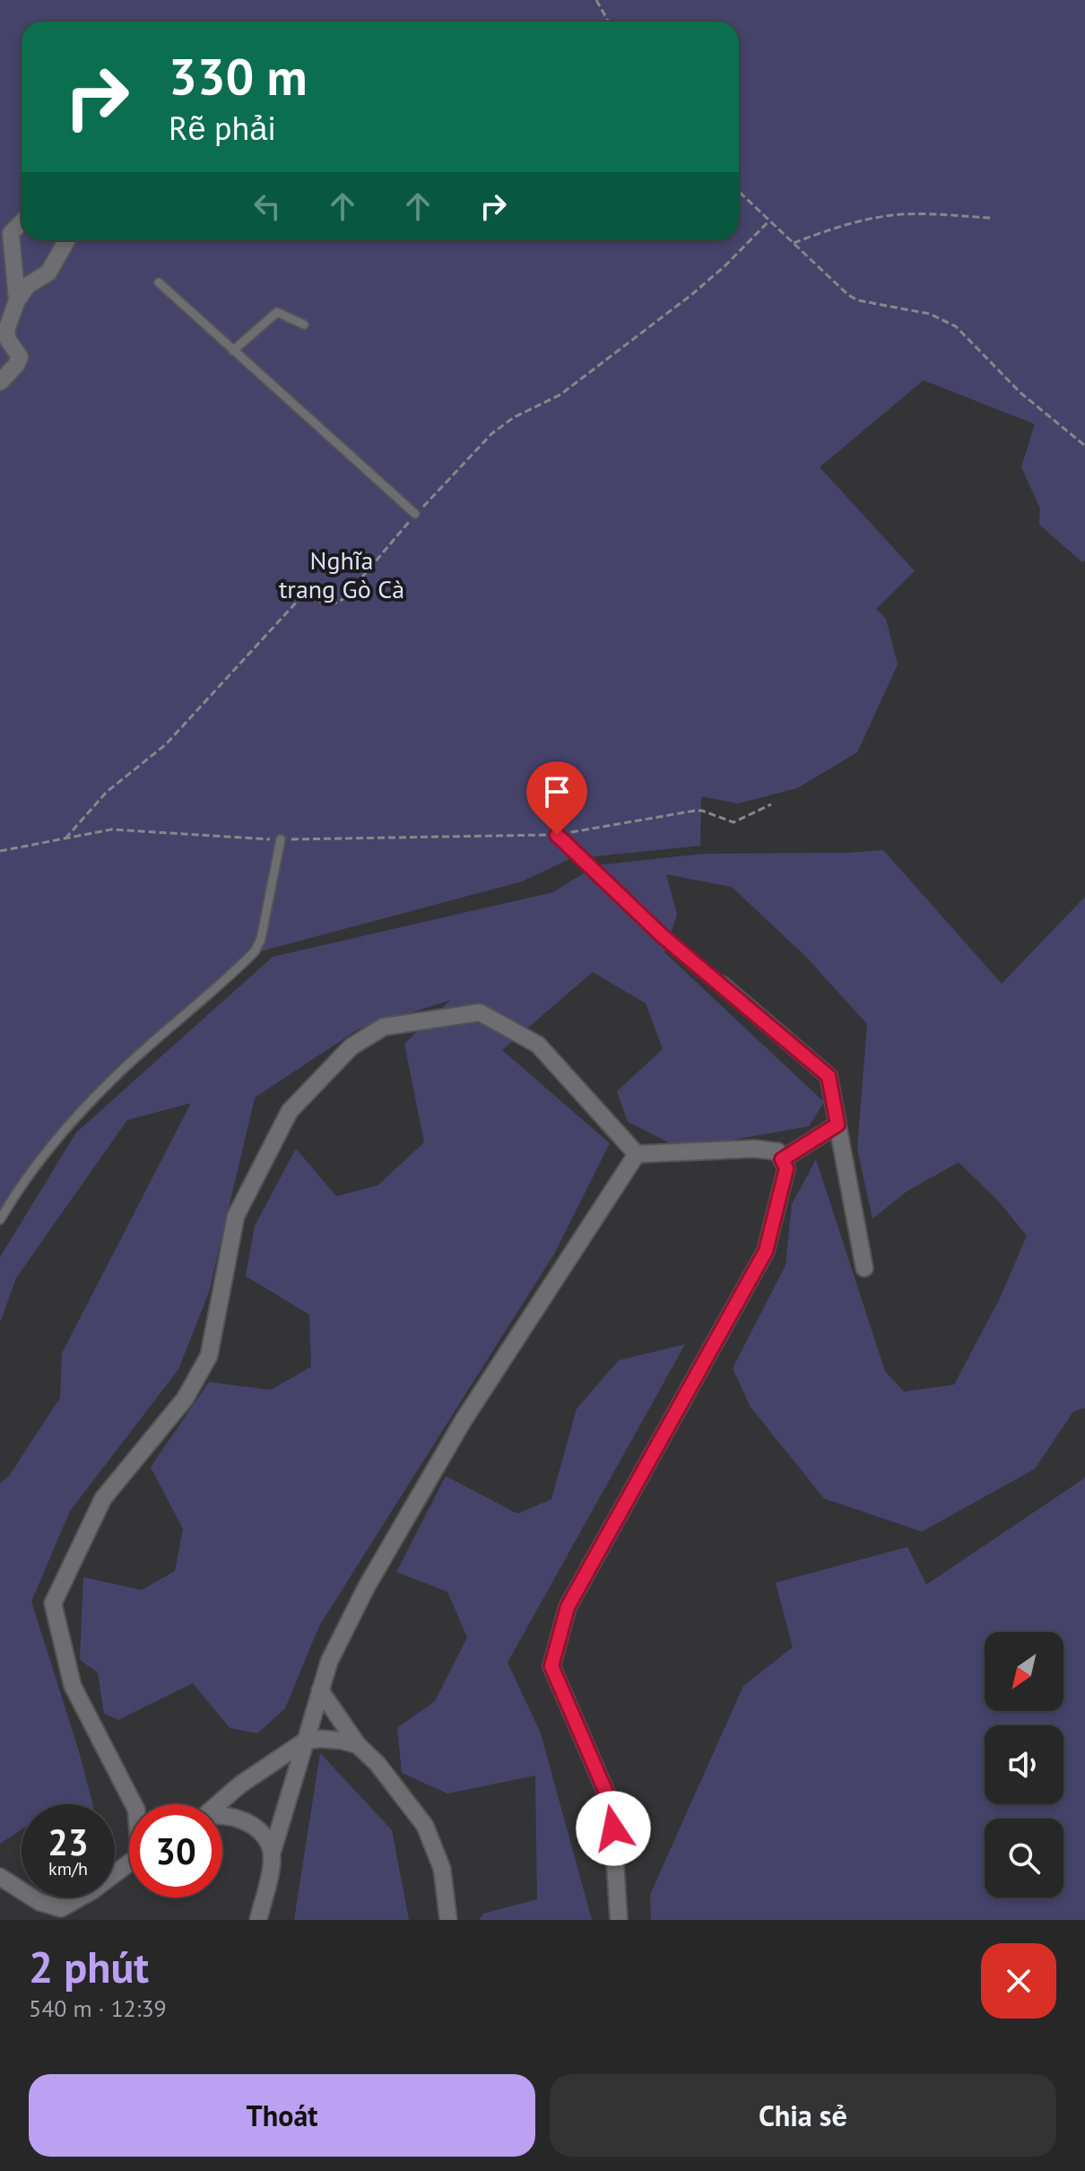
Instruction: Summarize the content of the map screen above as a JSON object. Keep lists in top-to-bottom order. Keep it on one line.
{"parks":["Nghĩa trang Gò Cà"],"north":"bottom left","page":{"turn":["330 m","Rẽ phải"],"speed":"23 km/h","limit":"30","heading":["2 phút","540 m · 12:39"],"buttons":["Thoát","Chia sẻ"]}}
